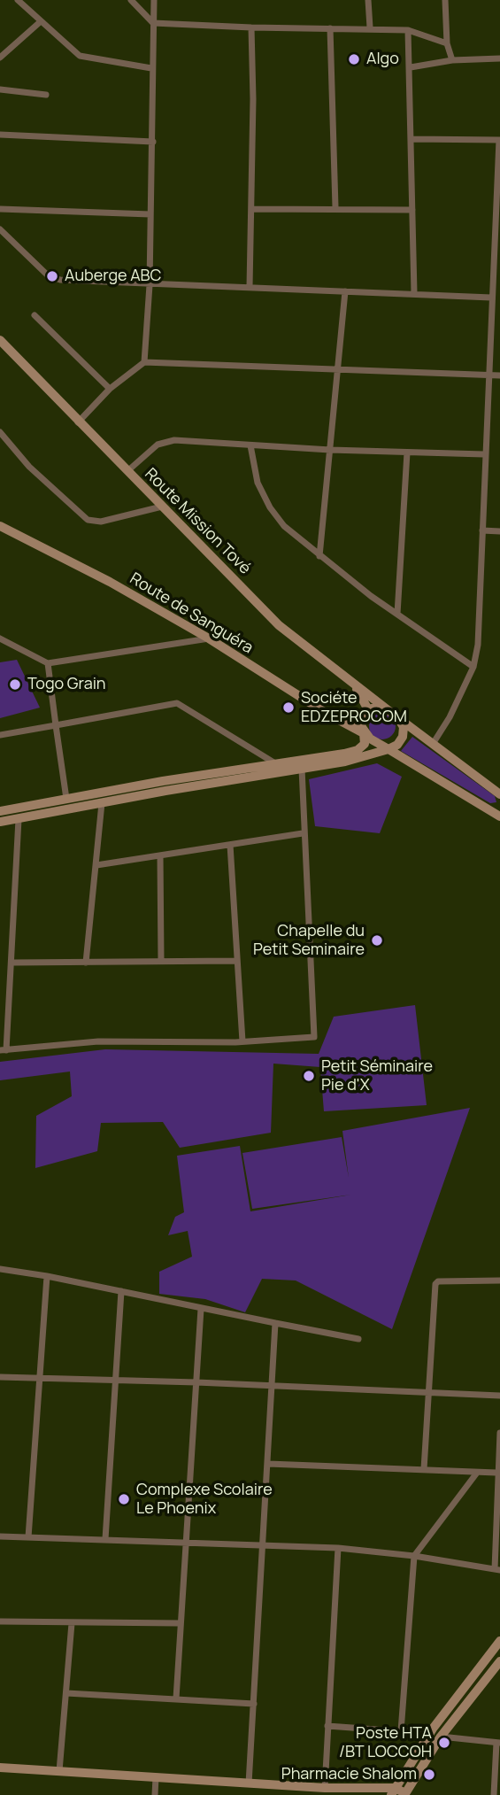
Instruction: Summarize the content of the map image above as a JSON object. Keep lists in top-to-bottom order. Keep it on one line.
{"streets":{"street":["Route Mission Tové","Route de Sanguéra"]},"places":["Algo","Auberge ABC","Togo Grain","Sociéte EDZEPROCOM","Chapelle du Petit Seminaire","Petit Séminaire Pie d'X","Complexe Scolaire Le Phoenix","Poste HTA /BT LOCCOH","Pharmacie Shalom"]}
